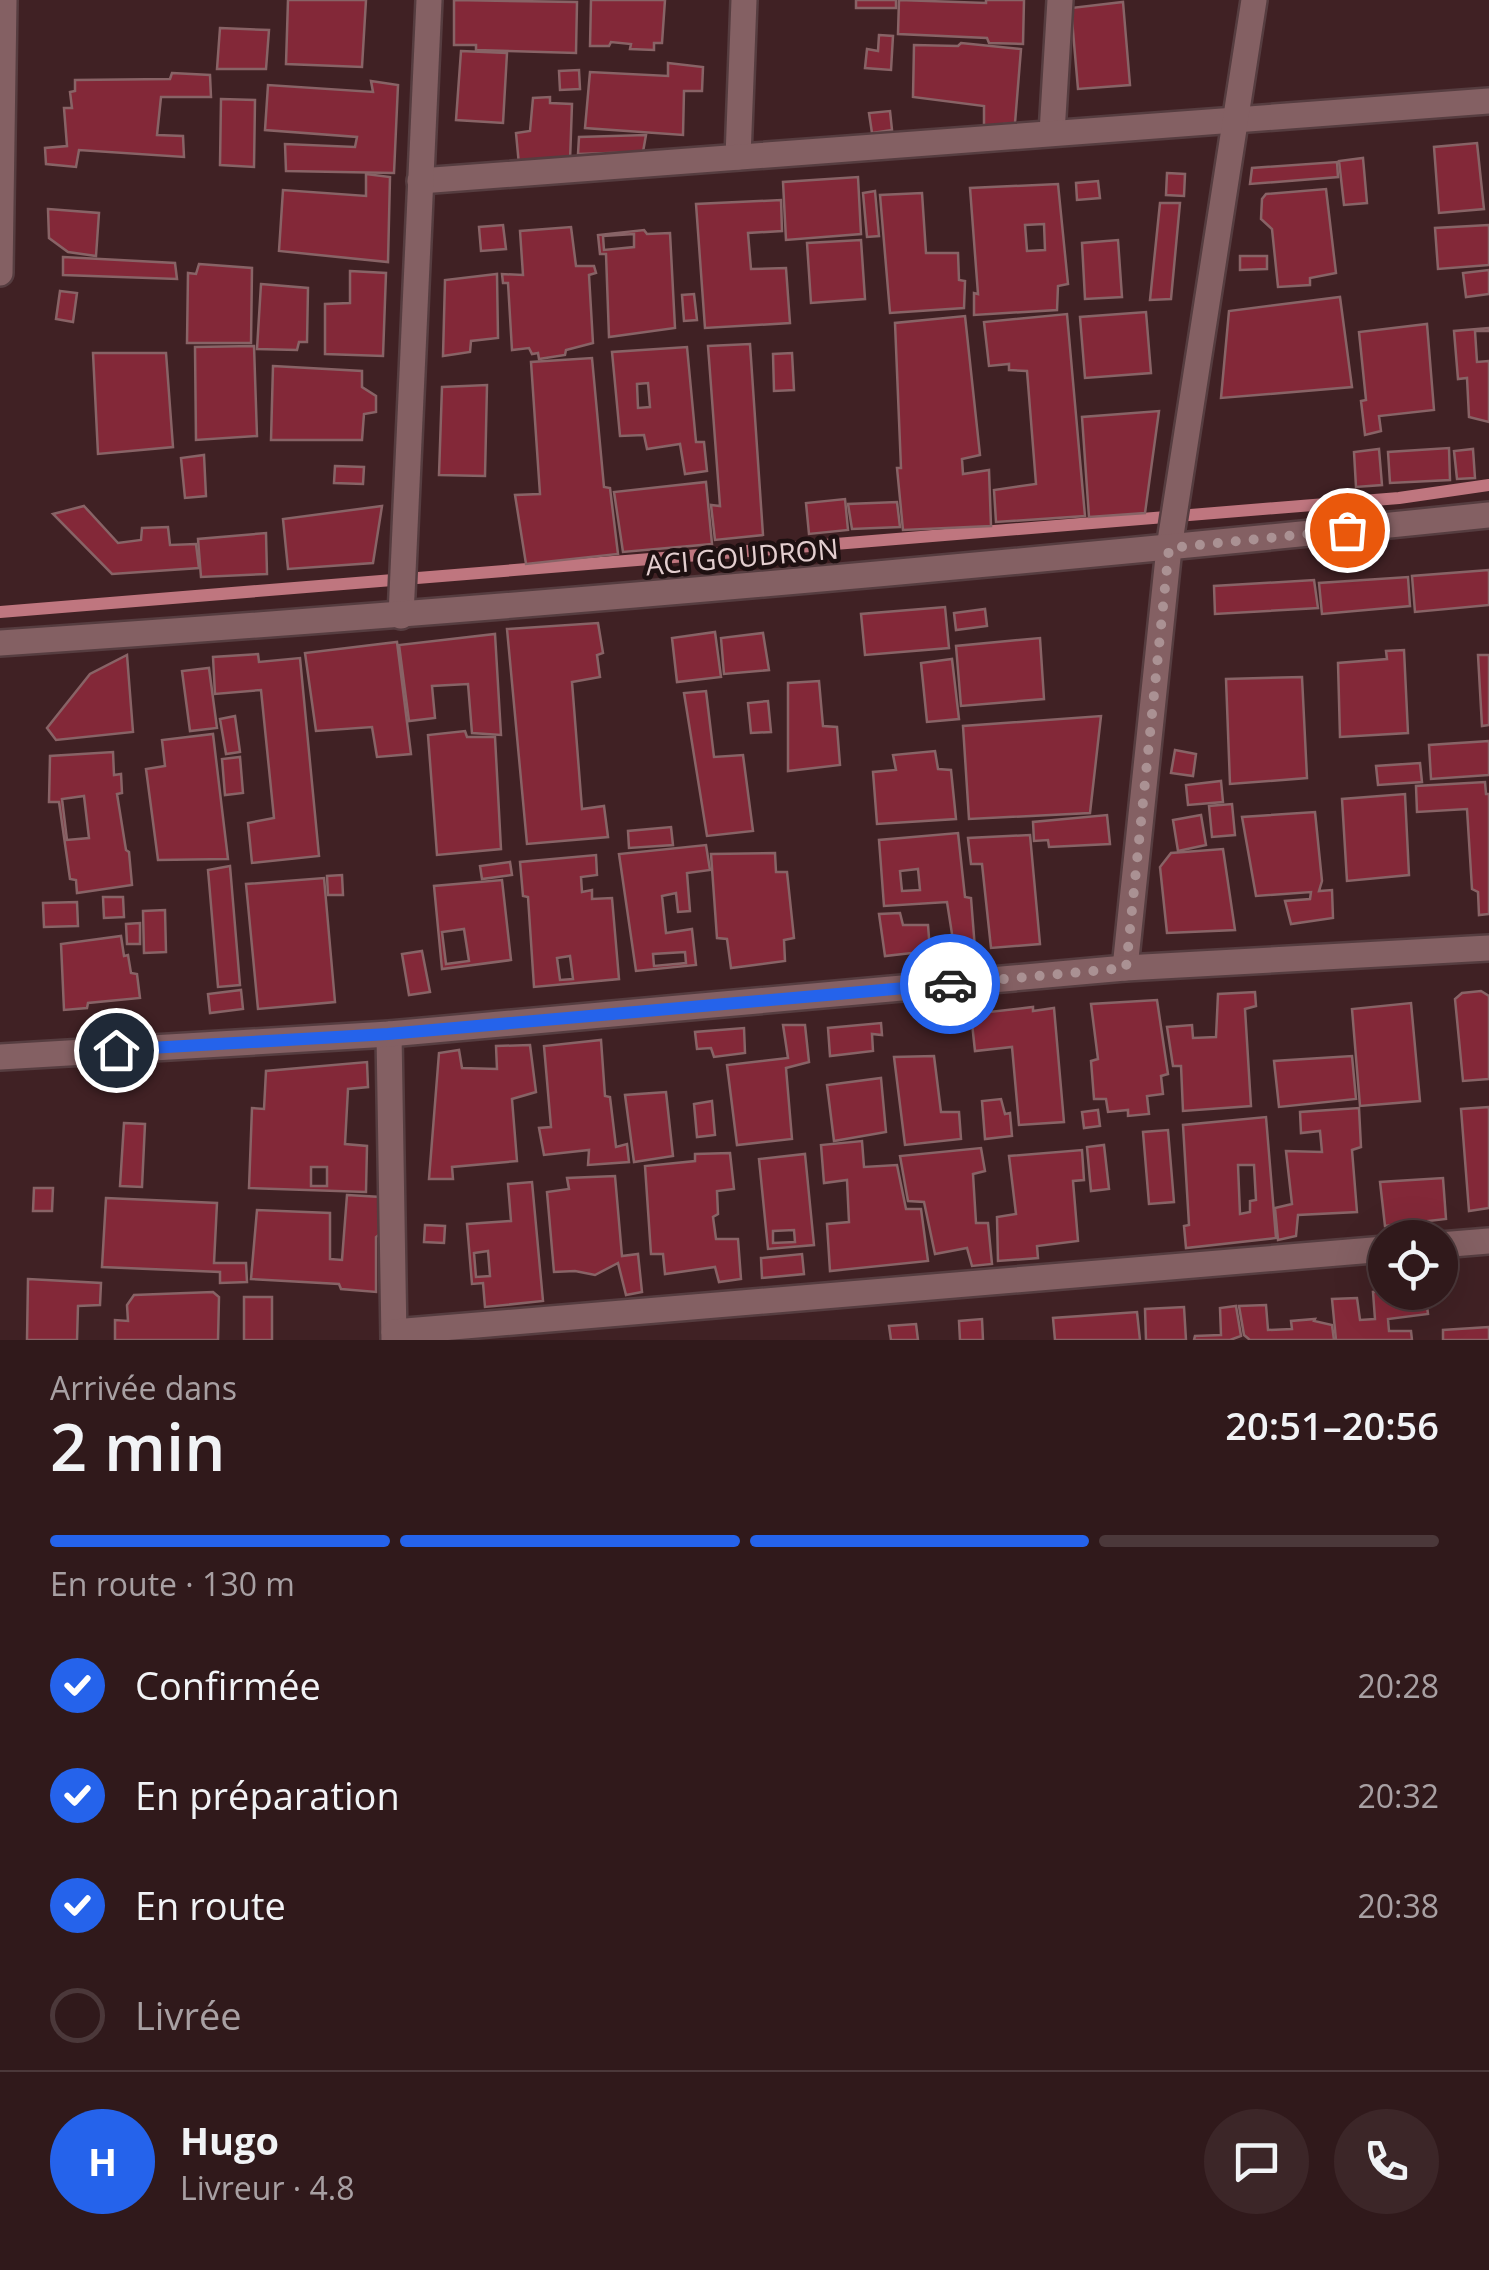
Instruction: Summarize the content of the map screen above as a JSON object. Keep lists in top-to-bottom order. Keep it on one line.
{"streets":{"street":["ACI GOUDRON"]},"page":{"heading":["2 min","Arrivée dans","20:51–20:56"],"panel":["Hugo","Livreur · 4.8"],"bar":"En route · 130 m","list":[["Confirmée","20:28"],["En préparation","20:32"],["En route","20:38"],"Livrée"],"round":"H"}}
